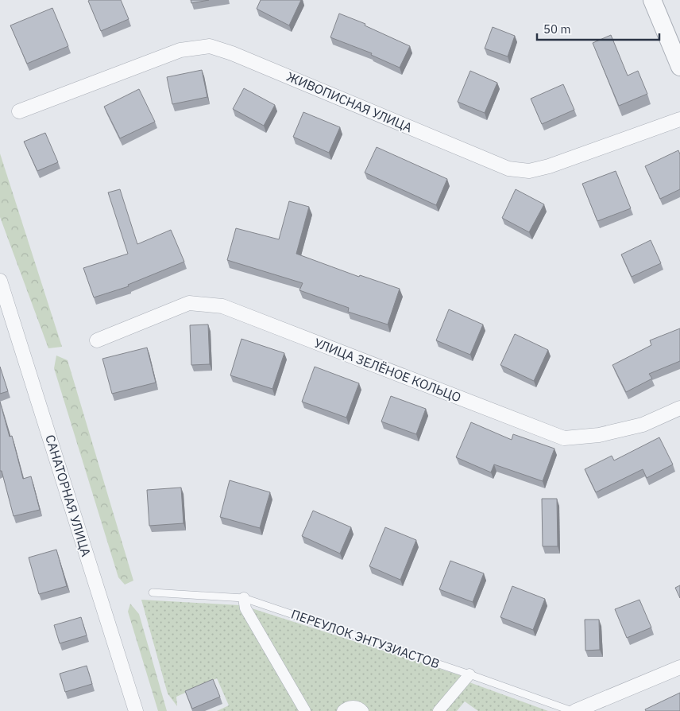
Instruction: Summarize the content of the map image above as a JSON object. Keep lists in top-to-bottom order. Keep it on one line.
{"streets":{"street":["ЖИВОПИСНАЯ УЛИЦА","УЛИЦА ЗЕЛЁНОЕ КОЛЬЦО","САНАТОРНАЯ УЛИЦА"],"lane":["ПЕРЕУЛОК ЭНТУЗИАСТОВ"]},"scale_bar":"50 m"}
